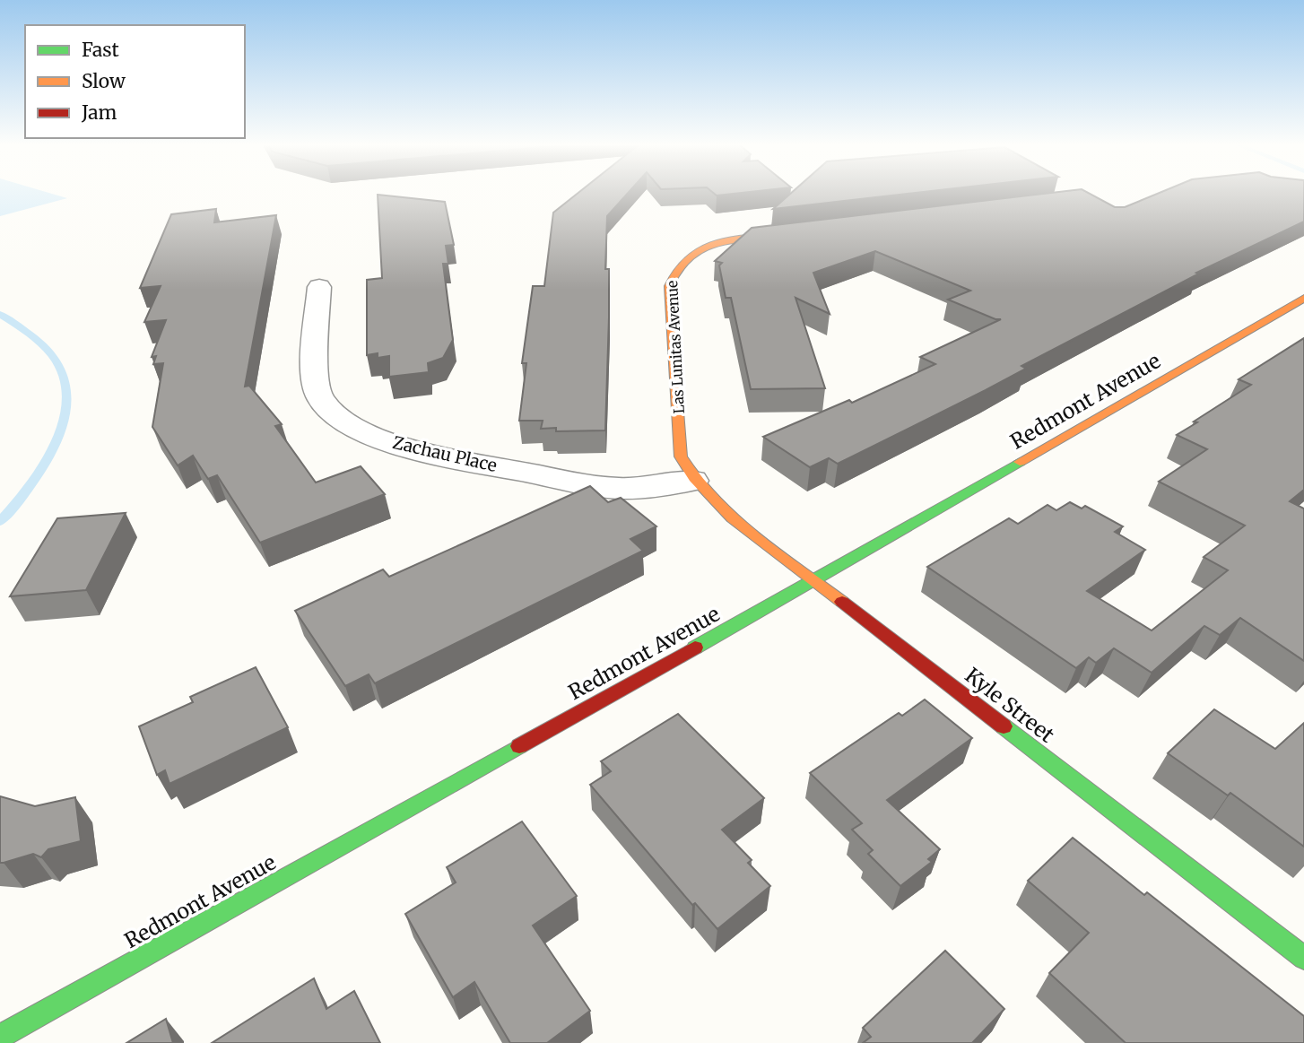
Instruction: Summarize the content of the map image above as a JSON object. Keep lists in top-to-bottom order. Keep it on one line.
{"streets":{"street":["Las Lunitas Avenue","Redmont Avenue","Zachau Place","Kyle Street"]},"crossings":[["Las Lunitas Avenue","Zachau Place"],["Las Lunitas Avenue","Kyle Street"],["Redmont Avenue","Kyle Street"],["Zachau Place","Kyle Street"]],"legend":["Fast","Slow","Jam"]}
